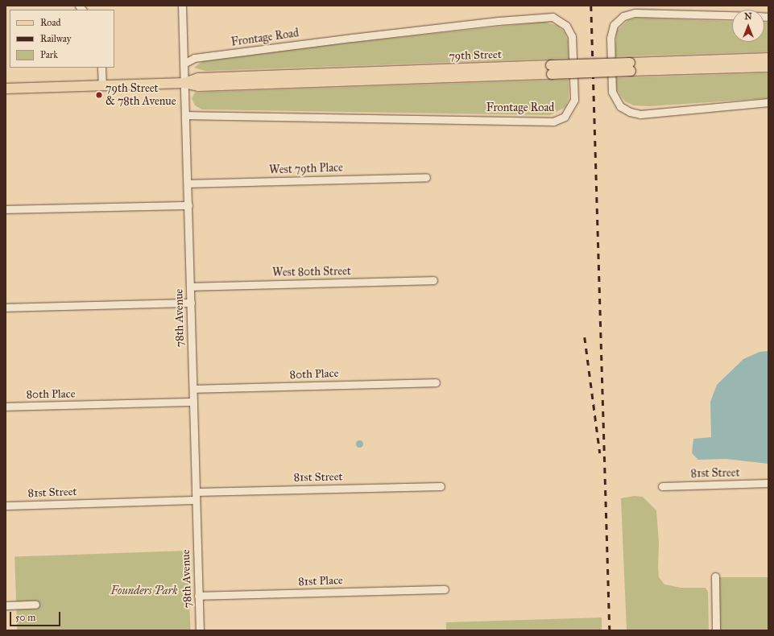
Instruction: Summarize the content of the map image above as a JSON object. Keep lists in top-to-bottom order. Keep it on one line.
{"streets":{"main road":["79th Street"],"street":["Frontage Road","West 79th Place","West 80th Street","78th Avenue","80th Place","81st Street","81st Place"]},"crossings":[["Frontage Road","78th Avenue"],["79th Street","78th Avenue"],["West 79th Place","78th Avenue"],["West 80th Street","78th Avenue"],["78th Avenue","80th Place"],["78th Avenue","81st Street"],["78th Avenue","81st Place"]],"parks":["Founders Park"],"places":["79th Street & 78th Avenue"],"legend":["Road","Railway","Park"],"scale_bar":"50 m","north":"top"}
